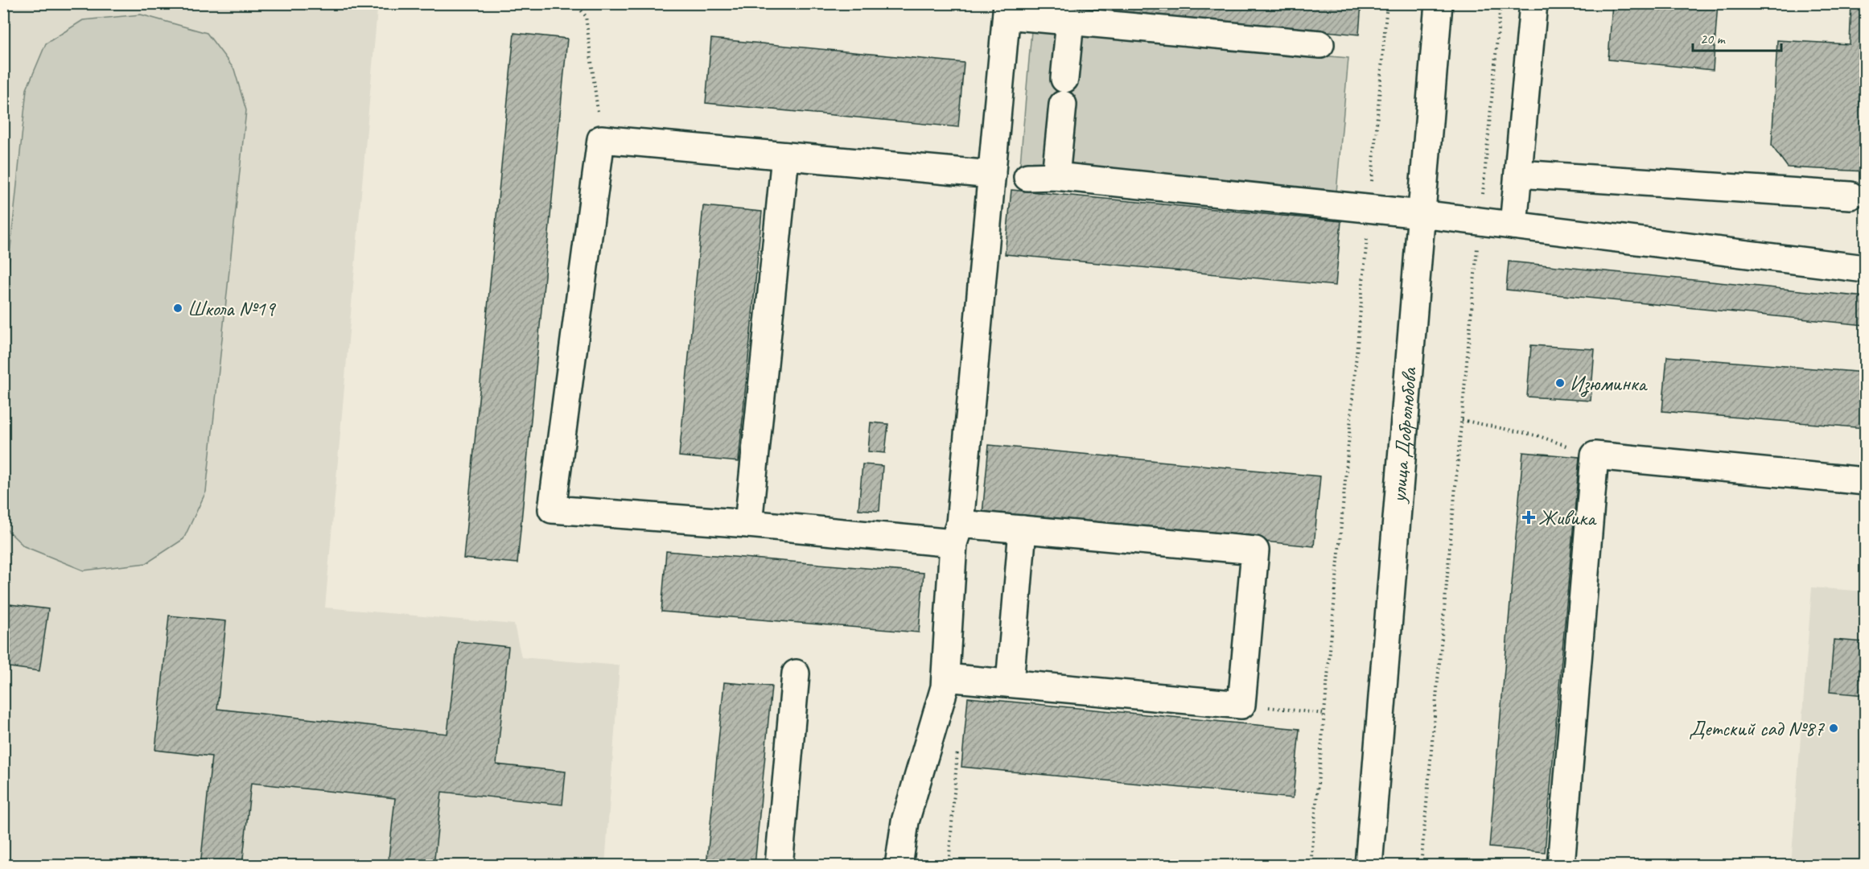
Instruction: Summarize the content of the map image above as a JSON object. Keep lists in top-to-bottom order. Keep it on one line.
{"streets":{"street":["улица Добролюбова"]},"places":{"other":["Школа №19","Изюминка","Детский сад №87"],"health":["Живика"]},"scale_bar":"20 m"}
